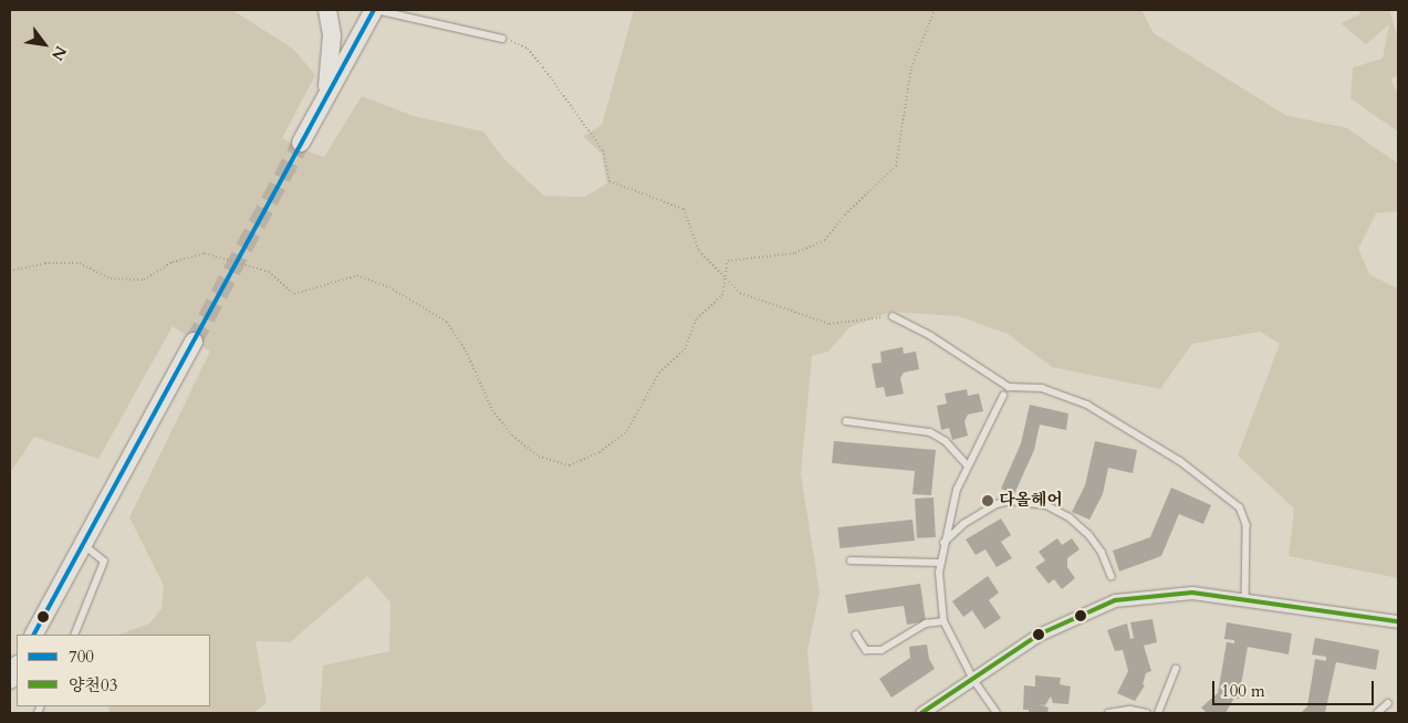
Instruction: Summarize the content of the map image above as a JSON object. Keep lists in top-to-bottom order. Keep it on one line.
{"places":["다올헤어"],"lines":["transit line 700","transit line 양천03"],"legend":["700","양천03"],"scale_bar":"100 m","north":"bottom right"}
